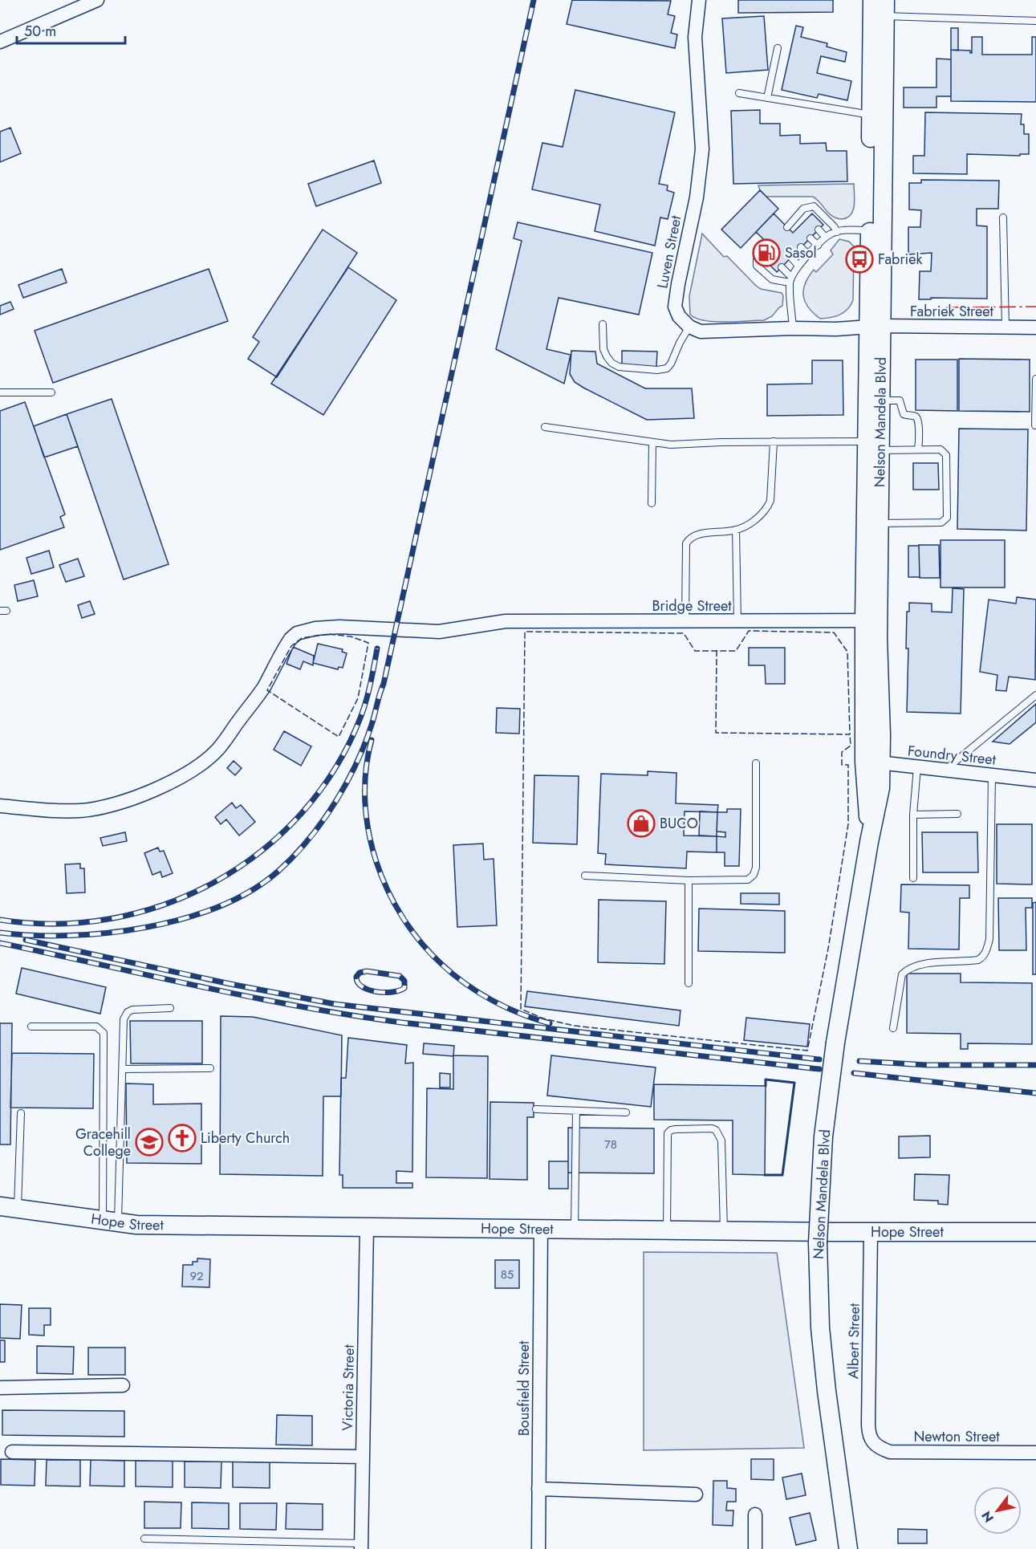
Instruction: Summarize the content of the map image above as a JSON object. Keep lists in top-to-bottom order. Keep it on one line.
{"streets":{"street":["Luven Street","Fabriek Street","Nelson Mandela Blvd","Bridge Street","Foundry Street","Hope Street","Albert Street","Victoria Street","Bousfield Street","Newton Street"]},"crossings":[["Fabriek Street","Nelson Mandela Blvd"],["Nelson Mandela Blvd","Bridge Street"],["Nelson Mandela Blvd","Foundry Street"],["Hope Street","Albert Street"],["Hope Street","Victoria Street"],["Hope Street","Bousfield Street"],["Albert Street","Newton Street"]],"places":{"fuel station":["Sasol"],"bus stop":["Fabriek"],"shop":["BUCO"],"church":["Liberty Church"],"school or university":["Gracehill College"]},"house_numbers":["78","85","92"],"scale_bar":"50 m","north":"bottom left"}
